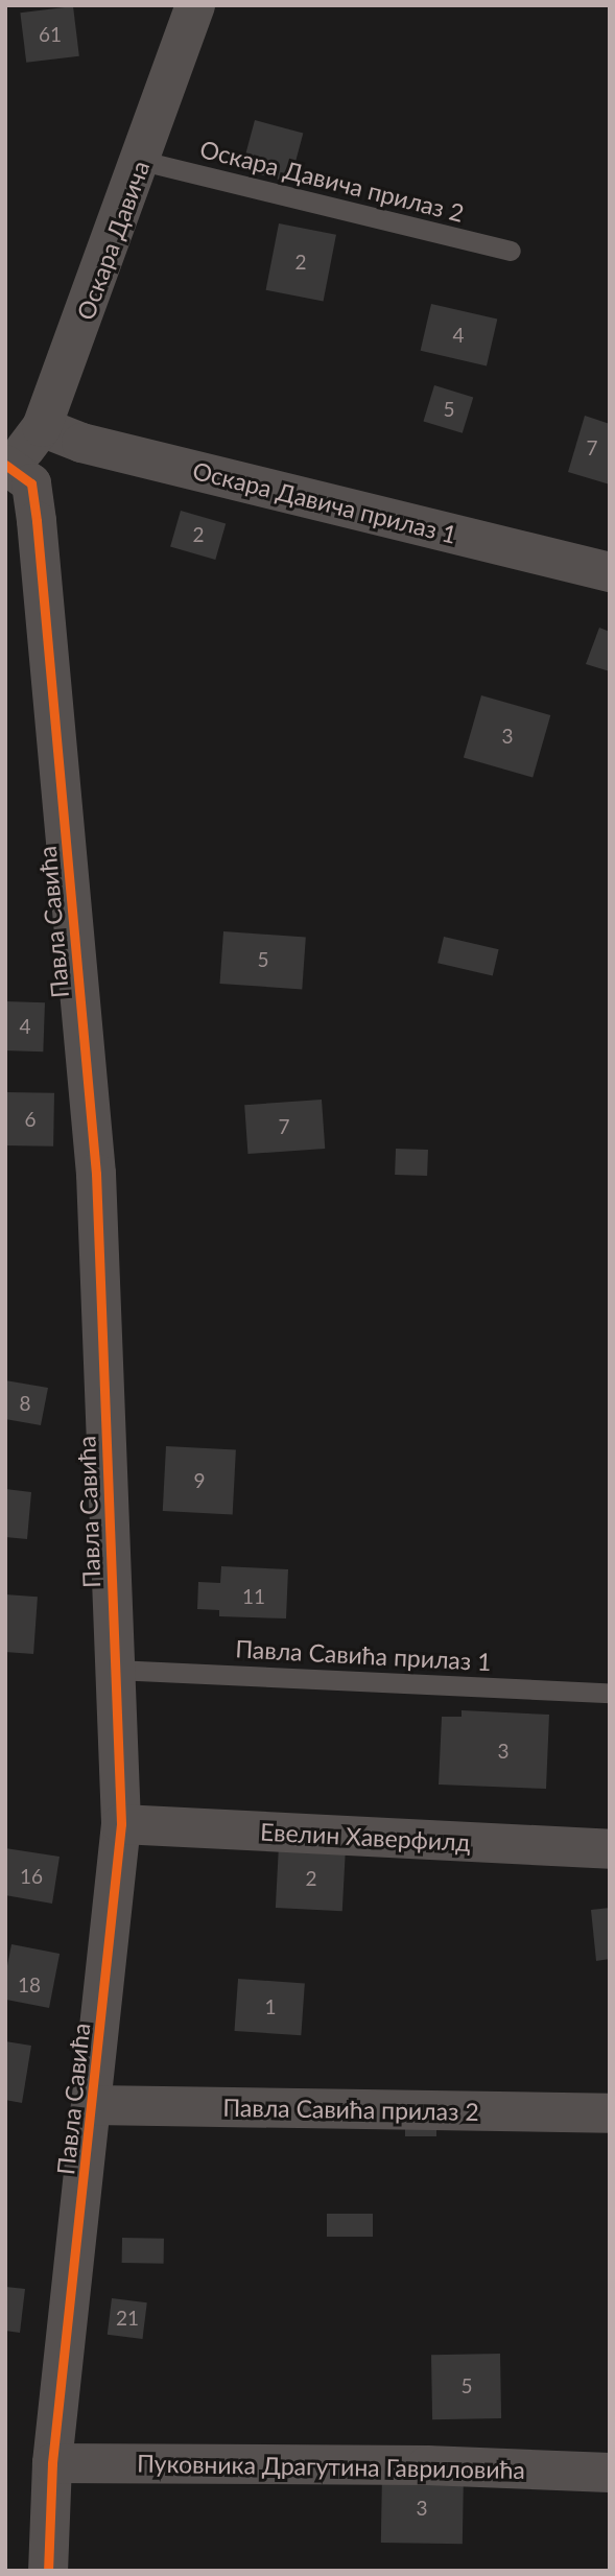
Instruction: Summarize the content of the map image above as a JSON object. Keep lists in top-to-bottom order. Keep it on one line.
{"streets":{"street":["Оскара Давича","Оскара Давича прилаз 1","Павла Савића","Евелин Хаверфилд","Павла Савића прилаз 2","Пуковника Драгутина Гавриловића"],"lane":["Оскара Давича прилаз 2","Павла Савића прилаз 1"]},"crossings":[["Оскара Давича прилаз 2","Оскара Давича"],["Оскара Давича","Оскара Давича прилаз 1"],["Оскара Давича","Павла Савића"],["Павла Савића","Павла Савића прилаз 1"],["Павла Савића","Евелин Хаверфилд"],["Павла Савића","Павла Савића прилаз 2"],["Павла Савића","Пуковника Драгутина Гавриловића"]],"house_numbers":["61","2","4","5","7","2","3","5","4","6","7","8","9","11","3","16","2","18","1","21","5","3"]}
